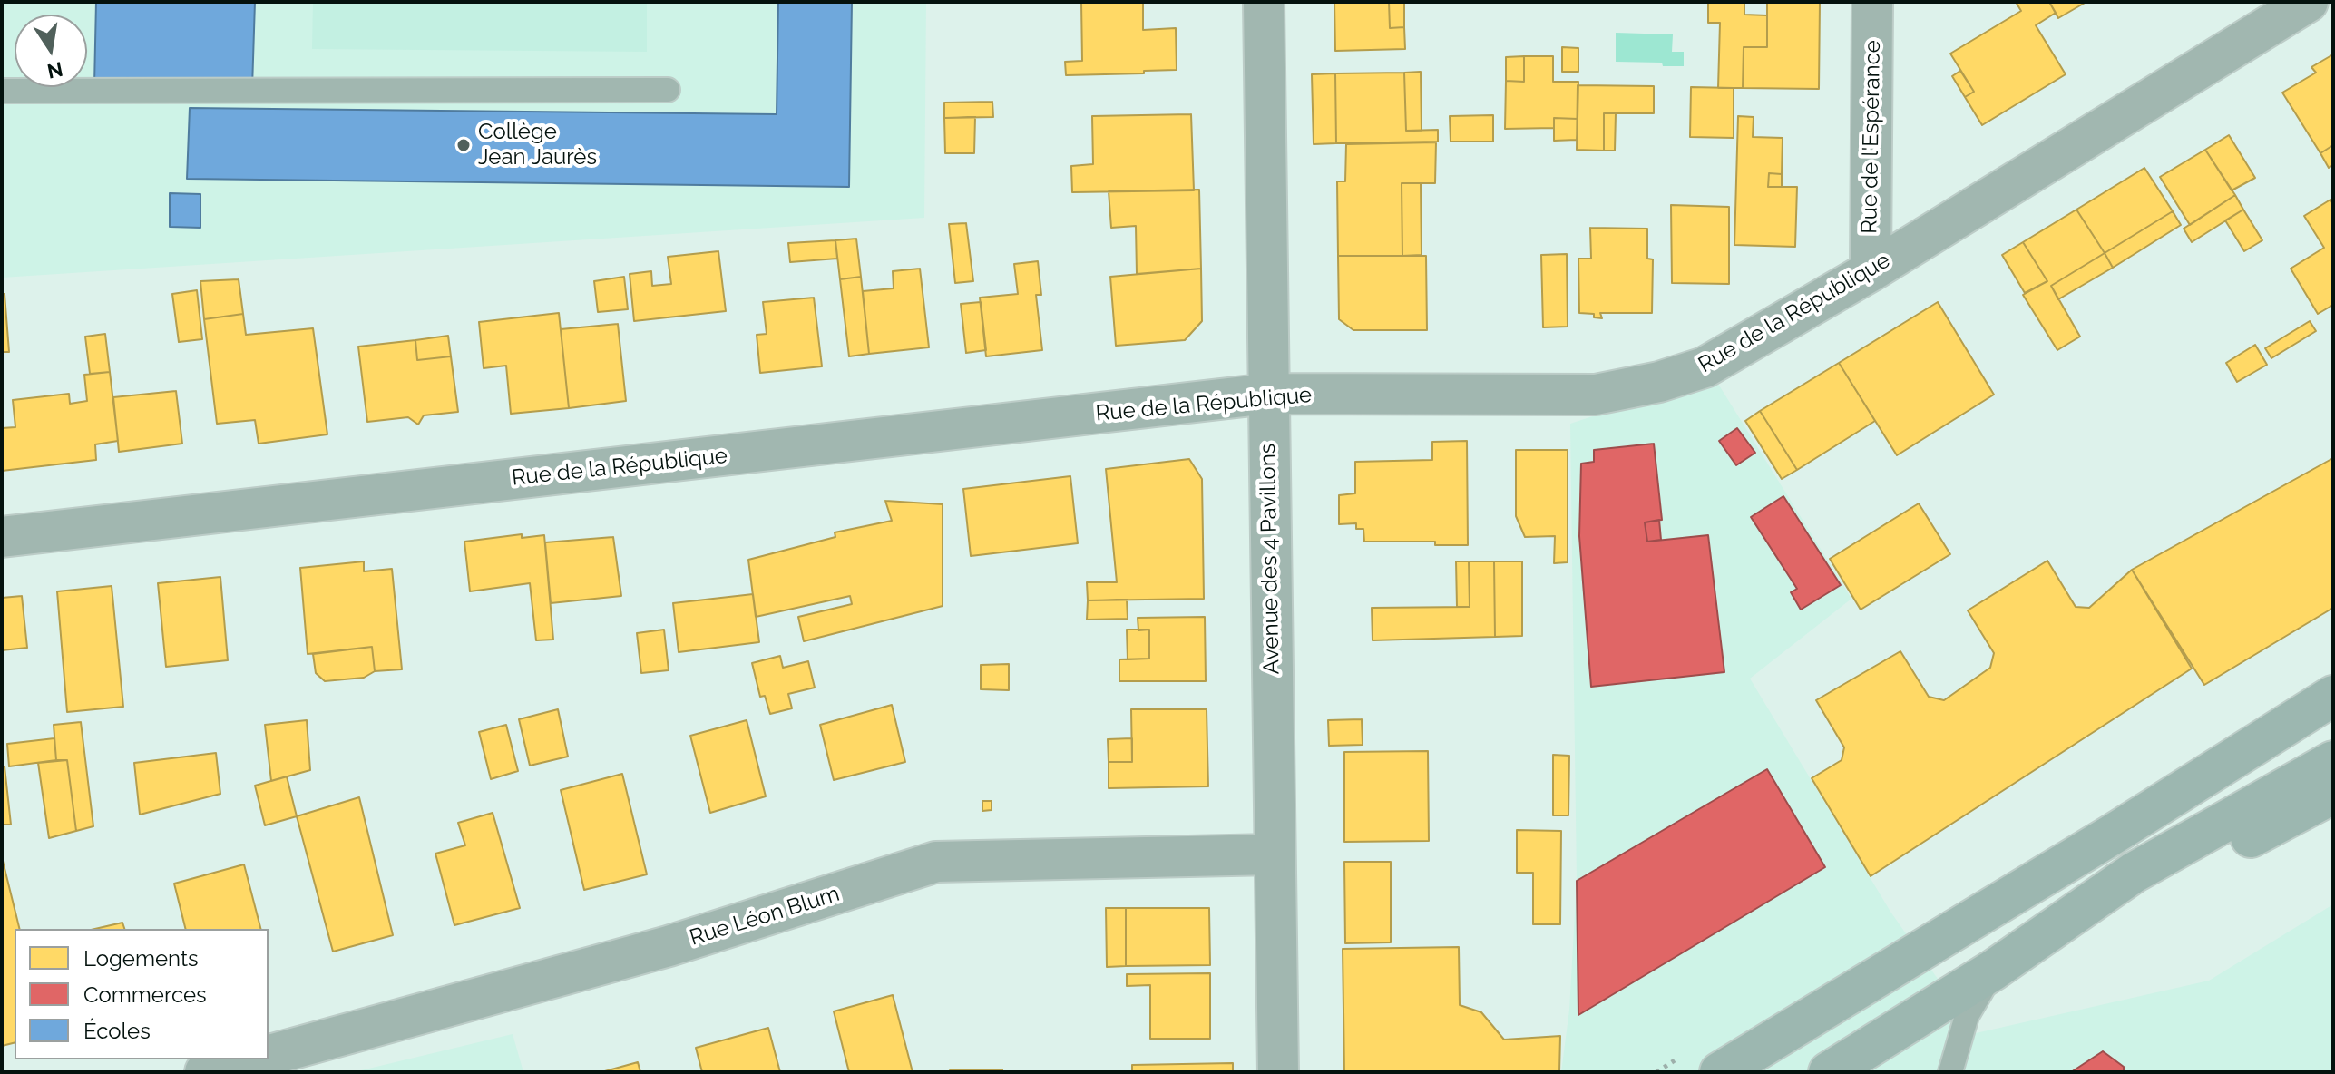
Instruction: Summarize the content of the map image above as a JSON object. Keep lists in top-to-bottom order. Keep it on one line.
{"streets":{"street":["Rue de l'Espérance","Rue de la République","Avenue des 4 Pavillons","Rue Léon Blum"]},"crossings":[["Rue de l'Espérance","Rue de la République"],["Rue de la République","Avenue des 4 Pavillons"],["Avenue des 4 Pavillons","Rue Léon Blum"]],"places":["Collège Jean Jaurès"],"legend":["Logements","Commerces","Écoles"],"north":"bottom"}
